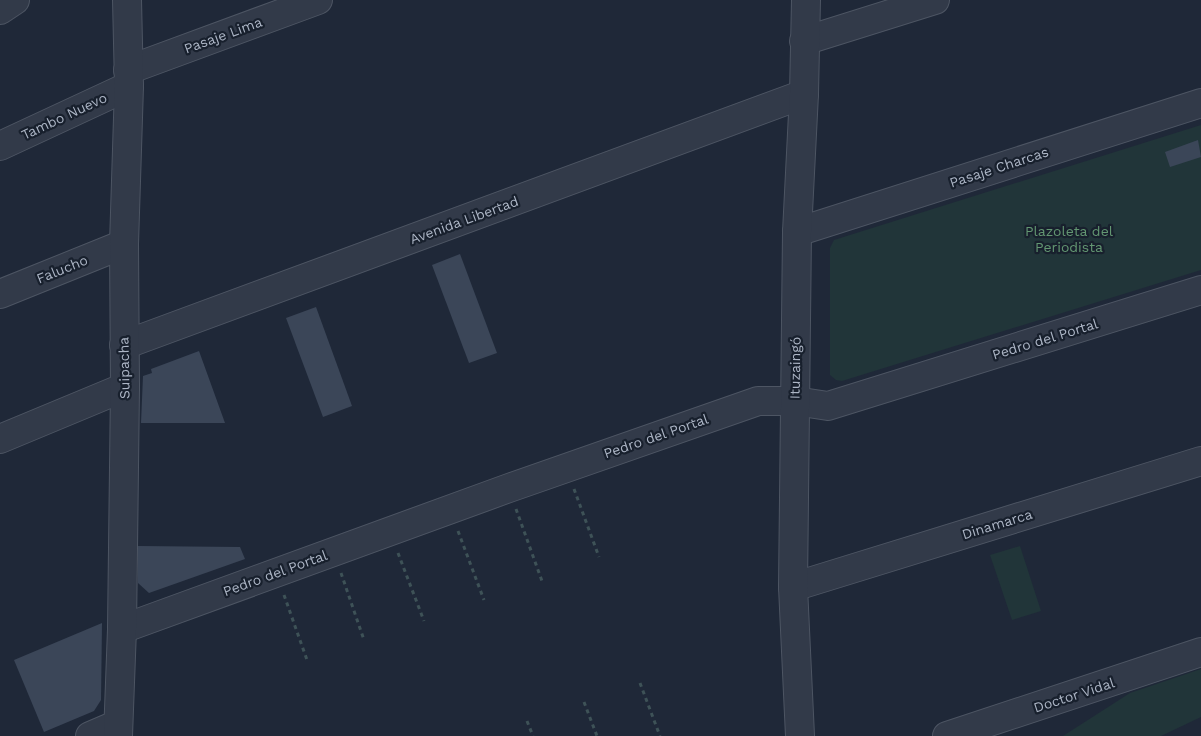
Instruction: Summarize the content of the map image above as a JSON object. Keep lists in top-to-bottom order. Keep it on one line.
{"streets":{"street":["Pasaje Lima","Tambo Nuevo","Pasaje Charcas","Avenida Libertad","Falucho","Pedro del Portal","Suipacha","Ituzaingó","Dinamarca","Doctor Vidal"]},"crossings":[["Pasaje Lima","Tambo Nuevo"],["Pasaje Lima","Suipacha"],["Tambo Nuevo","Suipacha"],["Pasaje Charcas","Ituzaingó"],["Avenida Libertad","Suipacha"],["Avenida Libertad","Ituzaingó"],["Falucho","Suipacha"],["Pedro del Portal","Suipacha"],["Pedro del Portal","Ituzaingó"],["Ituzaingó","Dinamarca"]],"parks":["Plazoleta del Periodista"]}
